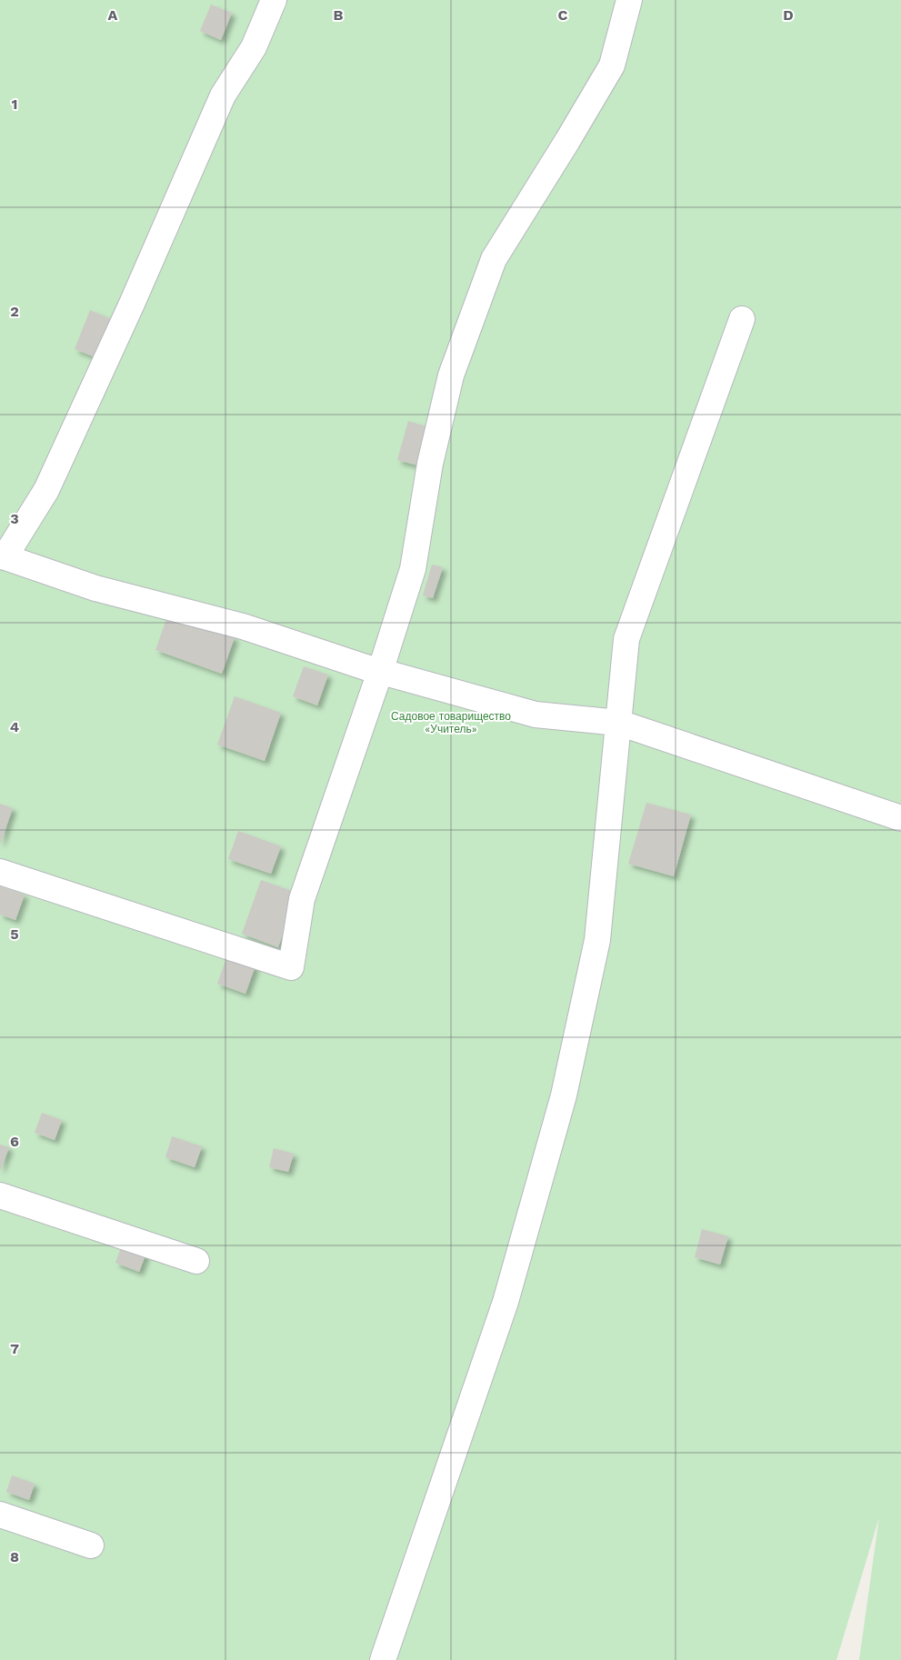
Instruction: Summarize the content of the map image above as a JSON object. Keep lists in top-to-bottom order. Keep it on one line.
{"parks":["Садовое товарищество «Учитель»"],"grid":{"columns":["A","B","C","D"],"rows":["1","2","3","4","5","6","7","8"]}}
